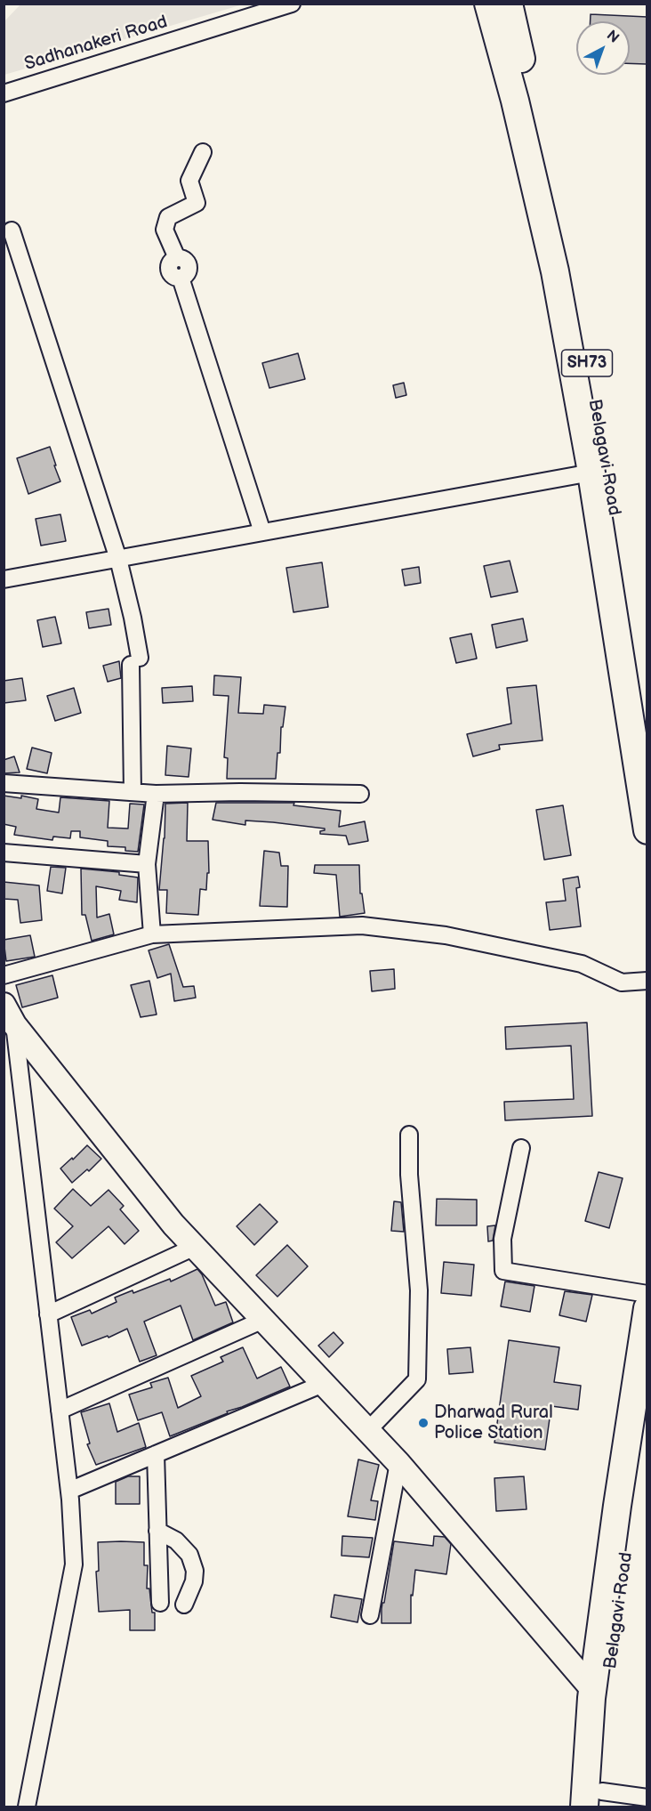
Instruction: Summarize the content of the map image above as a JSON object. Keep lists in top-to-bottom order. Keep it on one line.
{"streets":{"main road":["SH73","Belagavi Road"],"street":["Sadhanakeri Road"]},"places":["Dharwad Rural Police Station"],"north":"top right"}
